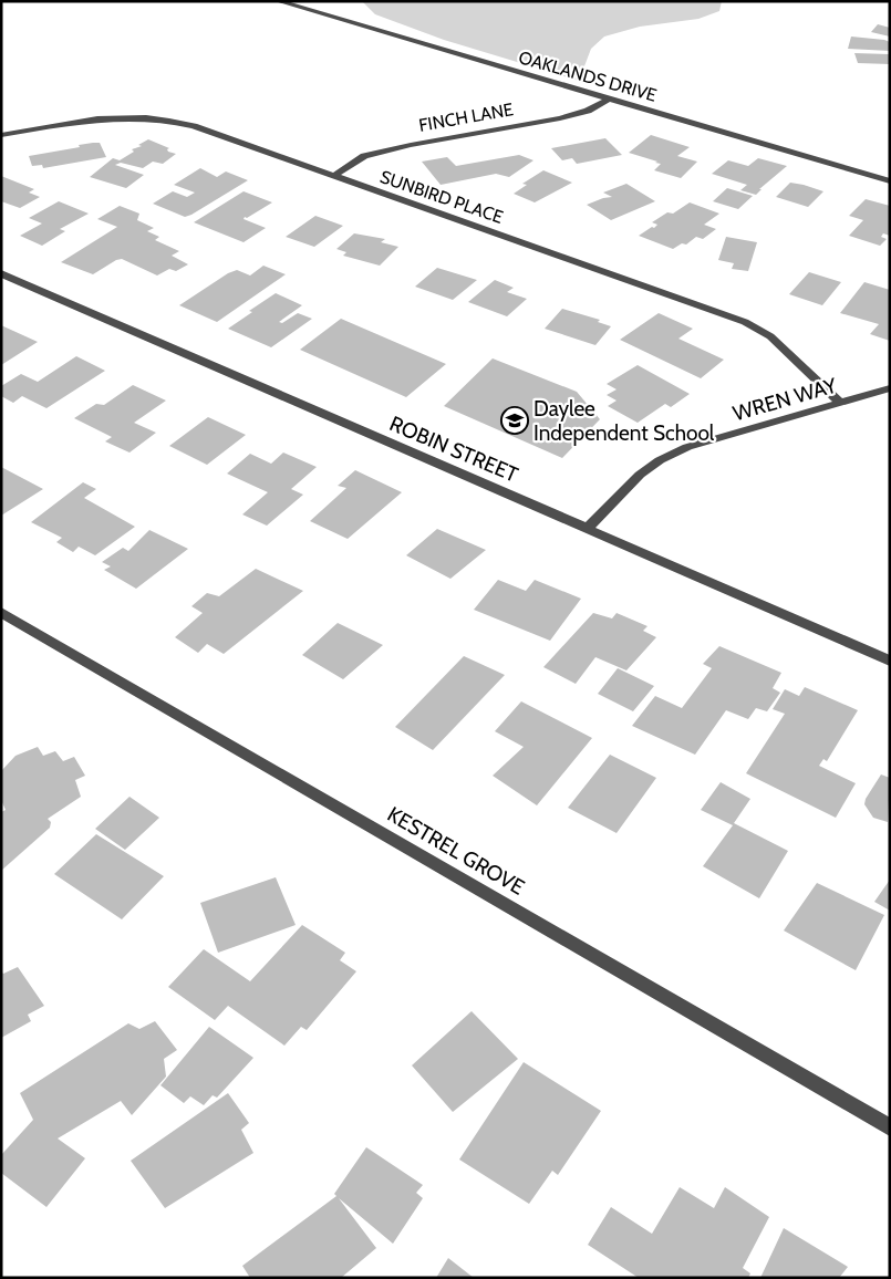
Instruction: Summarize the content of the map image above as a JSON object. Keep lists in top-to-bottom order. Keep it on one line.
{"streets":{"street":["OAKLANDS DRIVE","FINCH LANE","SUNBIRD PLACE","WREN WAY","ROBIN STREET","KESTREL GROVE"]},"crossings":[["OAKLANDS DRIVE","FINCH LANE"],["FINCH LANE","SUNBIRD PLACE"],["SUNBIRD PLACE","WREN WAY"],["WREN WAY","ROBIN STREET"]],"places":{"school or university":["Daylee Independent School"]}}
